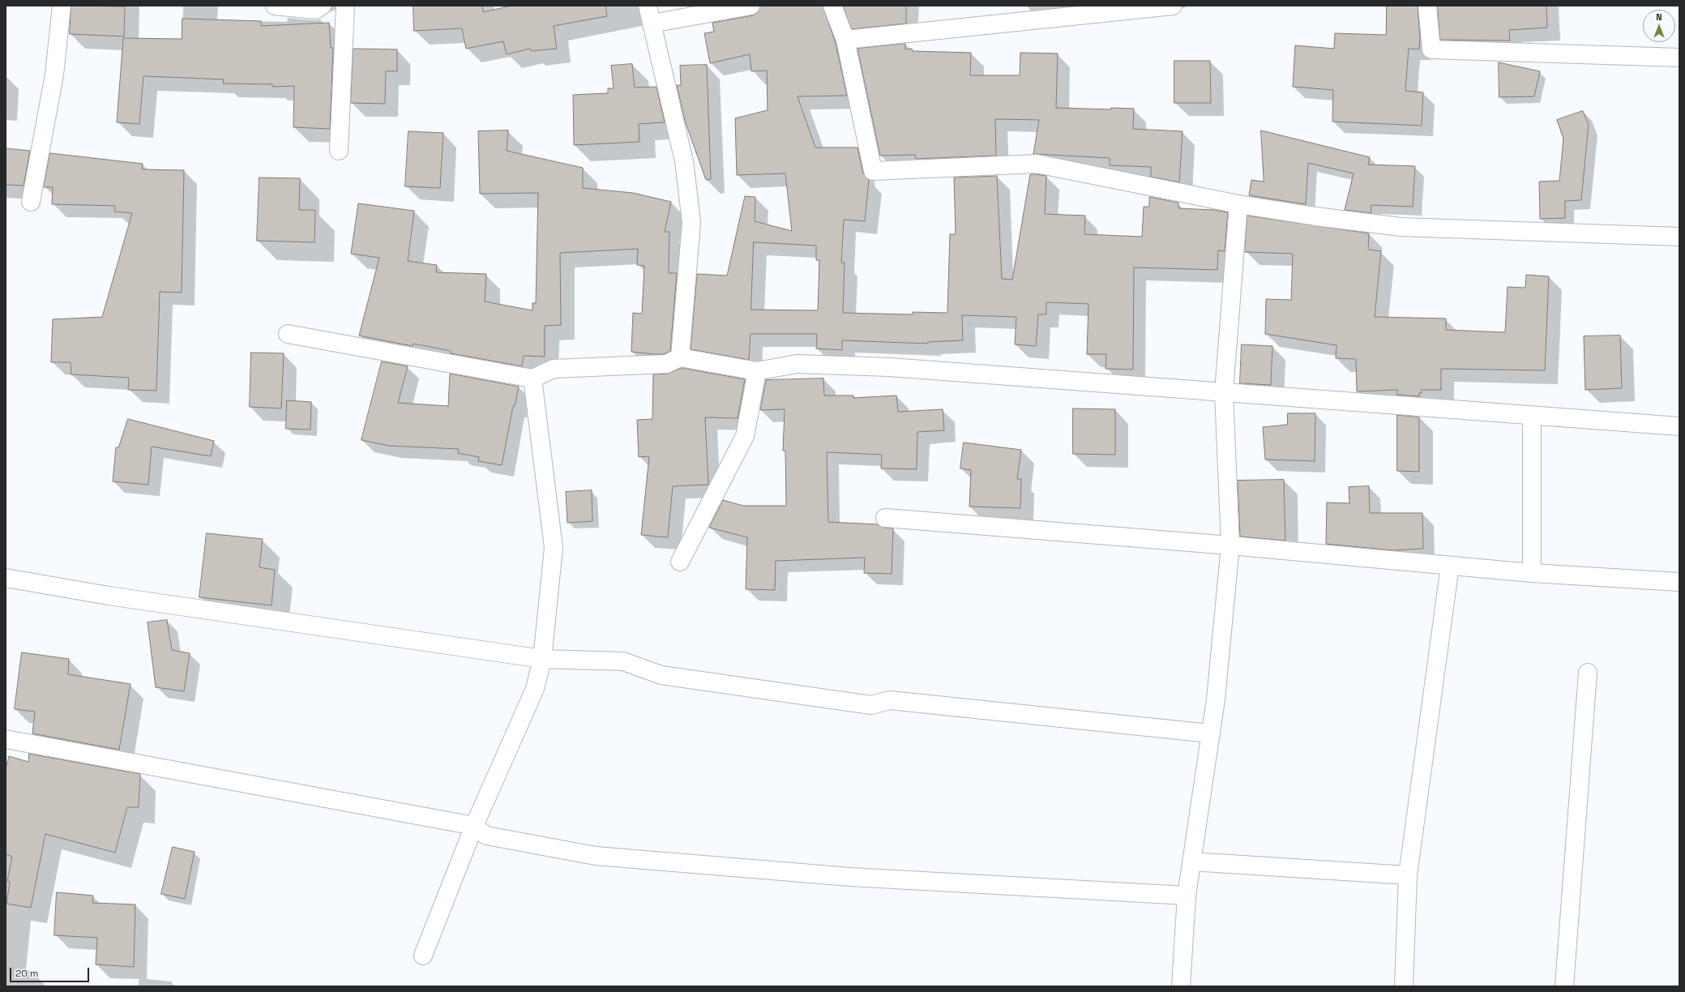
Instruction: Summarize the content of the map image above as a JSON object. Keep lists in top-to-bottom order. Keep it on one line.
{"scale_bar":"20 m","north":"top"}
